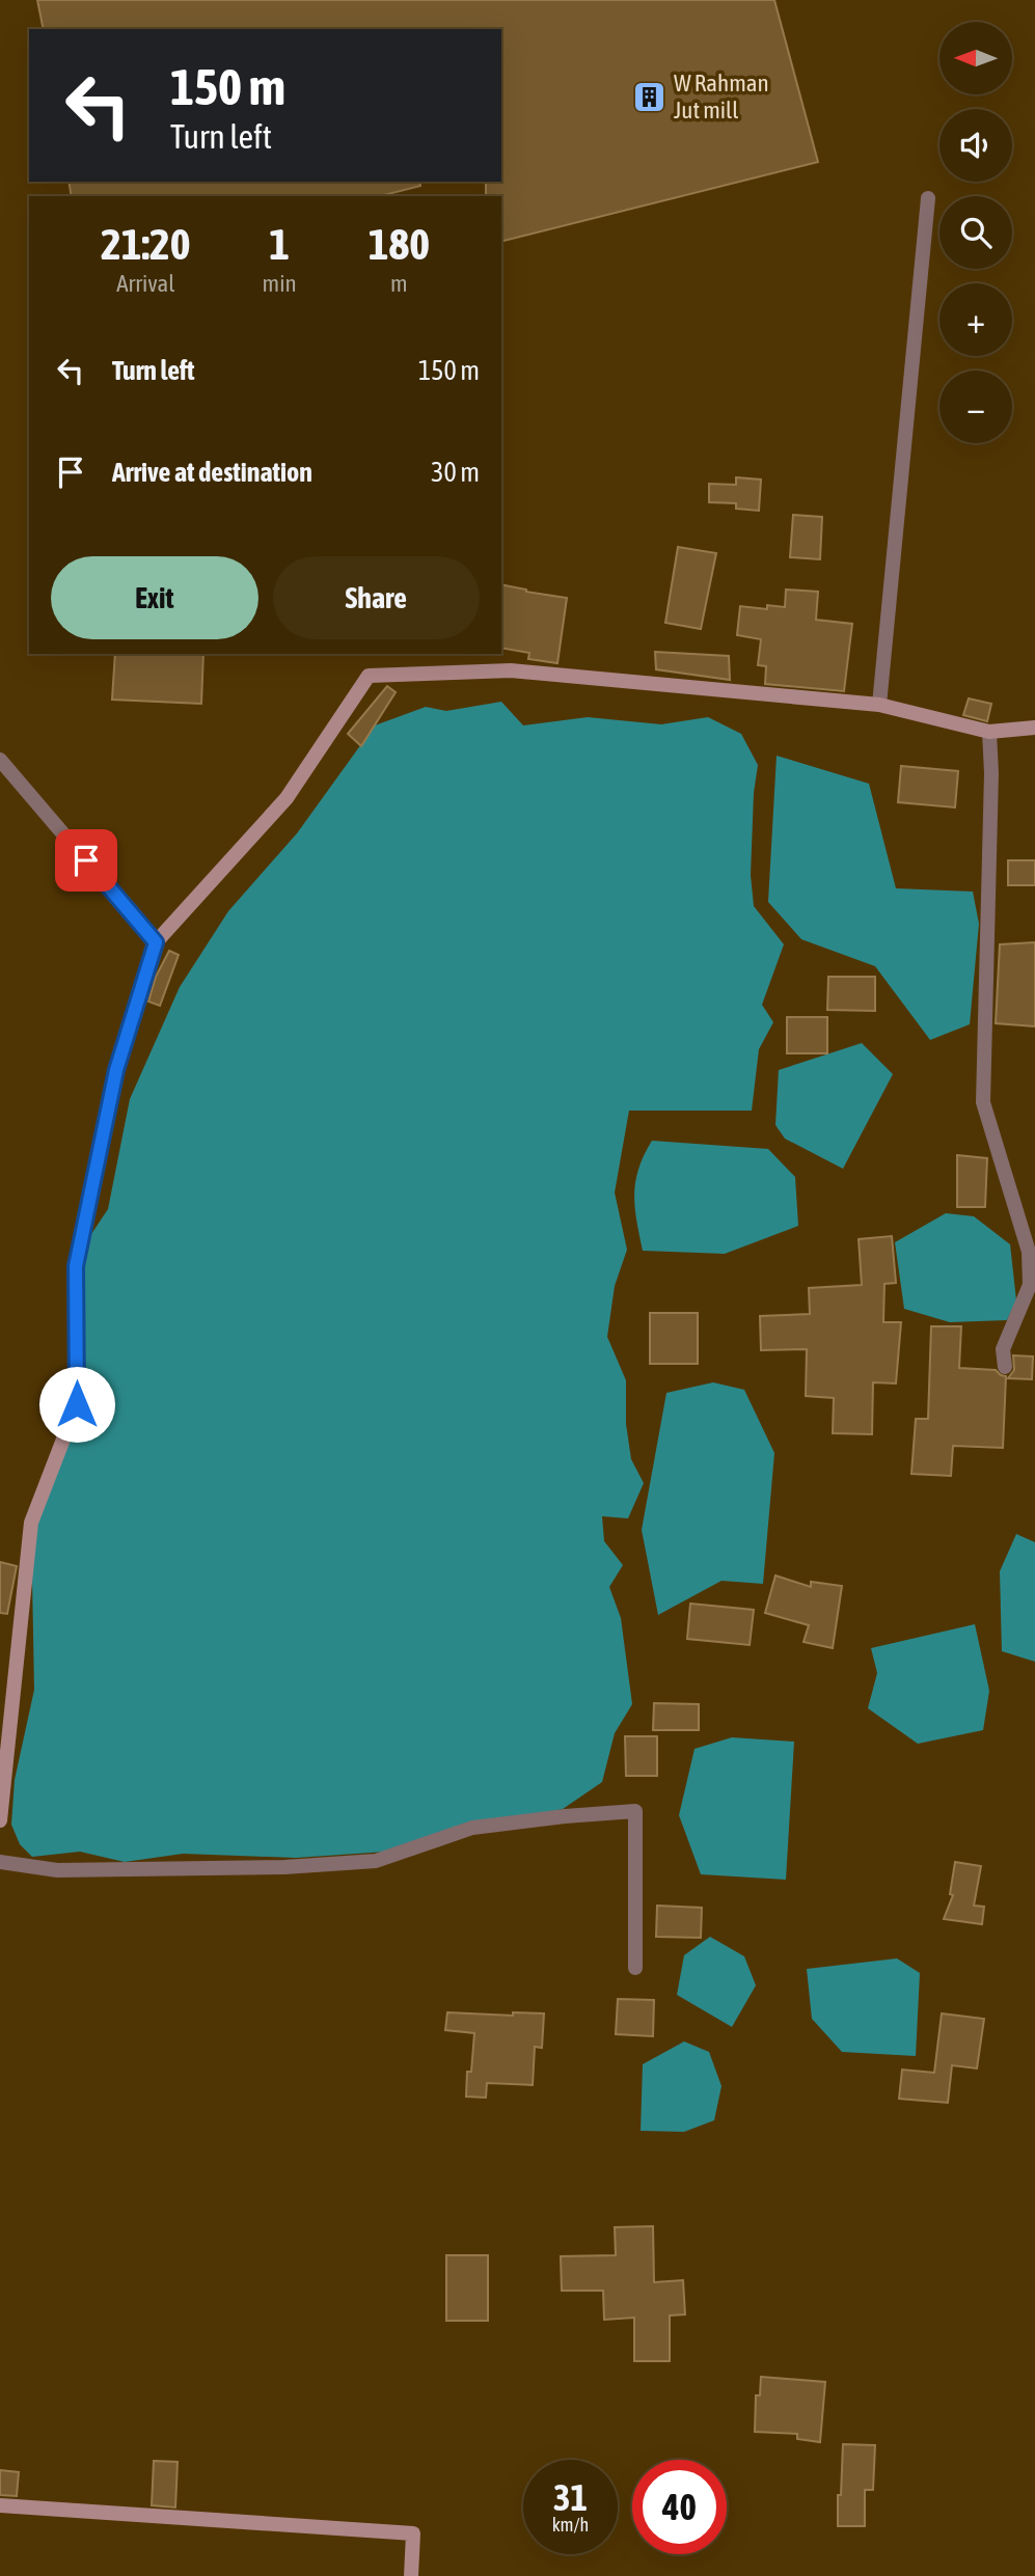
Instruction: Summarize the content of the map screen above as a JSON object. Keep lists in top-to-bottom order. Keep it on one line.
{"places":{"building":["W Rahman Jut mill"]},"north":"left","page":{"map_buttons":["+","−"],"turn":["150 m","Turn left"],"eta":["21:20","Arrival","1","min","180","m"],"list":[{"name":"Turn left","value":"150 m"},{"name":"Arrive at destination","value":"30 m"}],"buttons":["Exit","Share"],"speed":"31 km/h","limit":"40"}}
